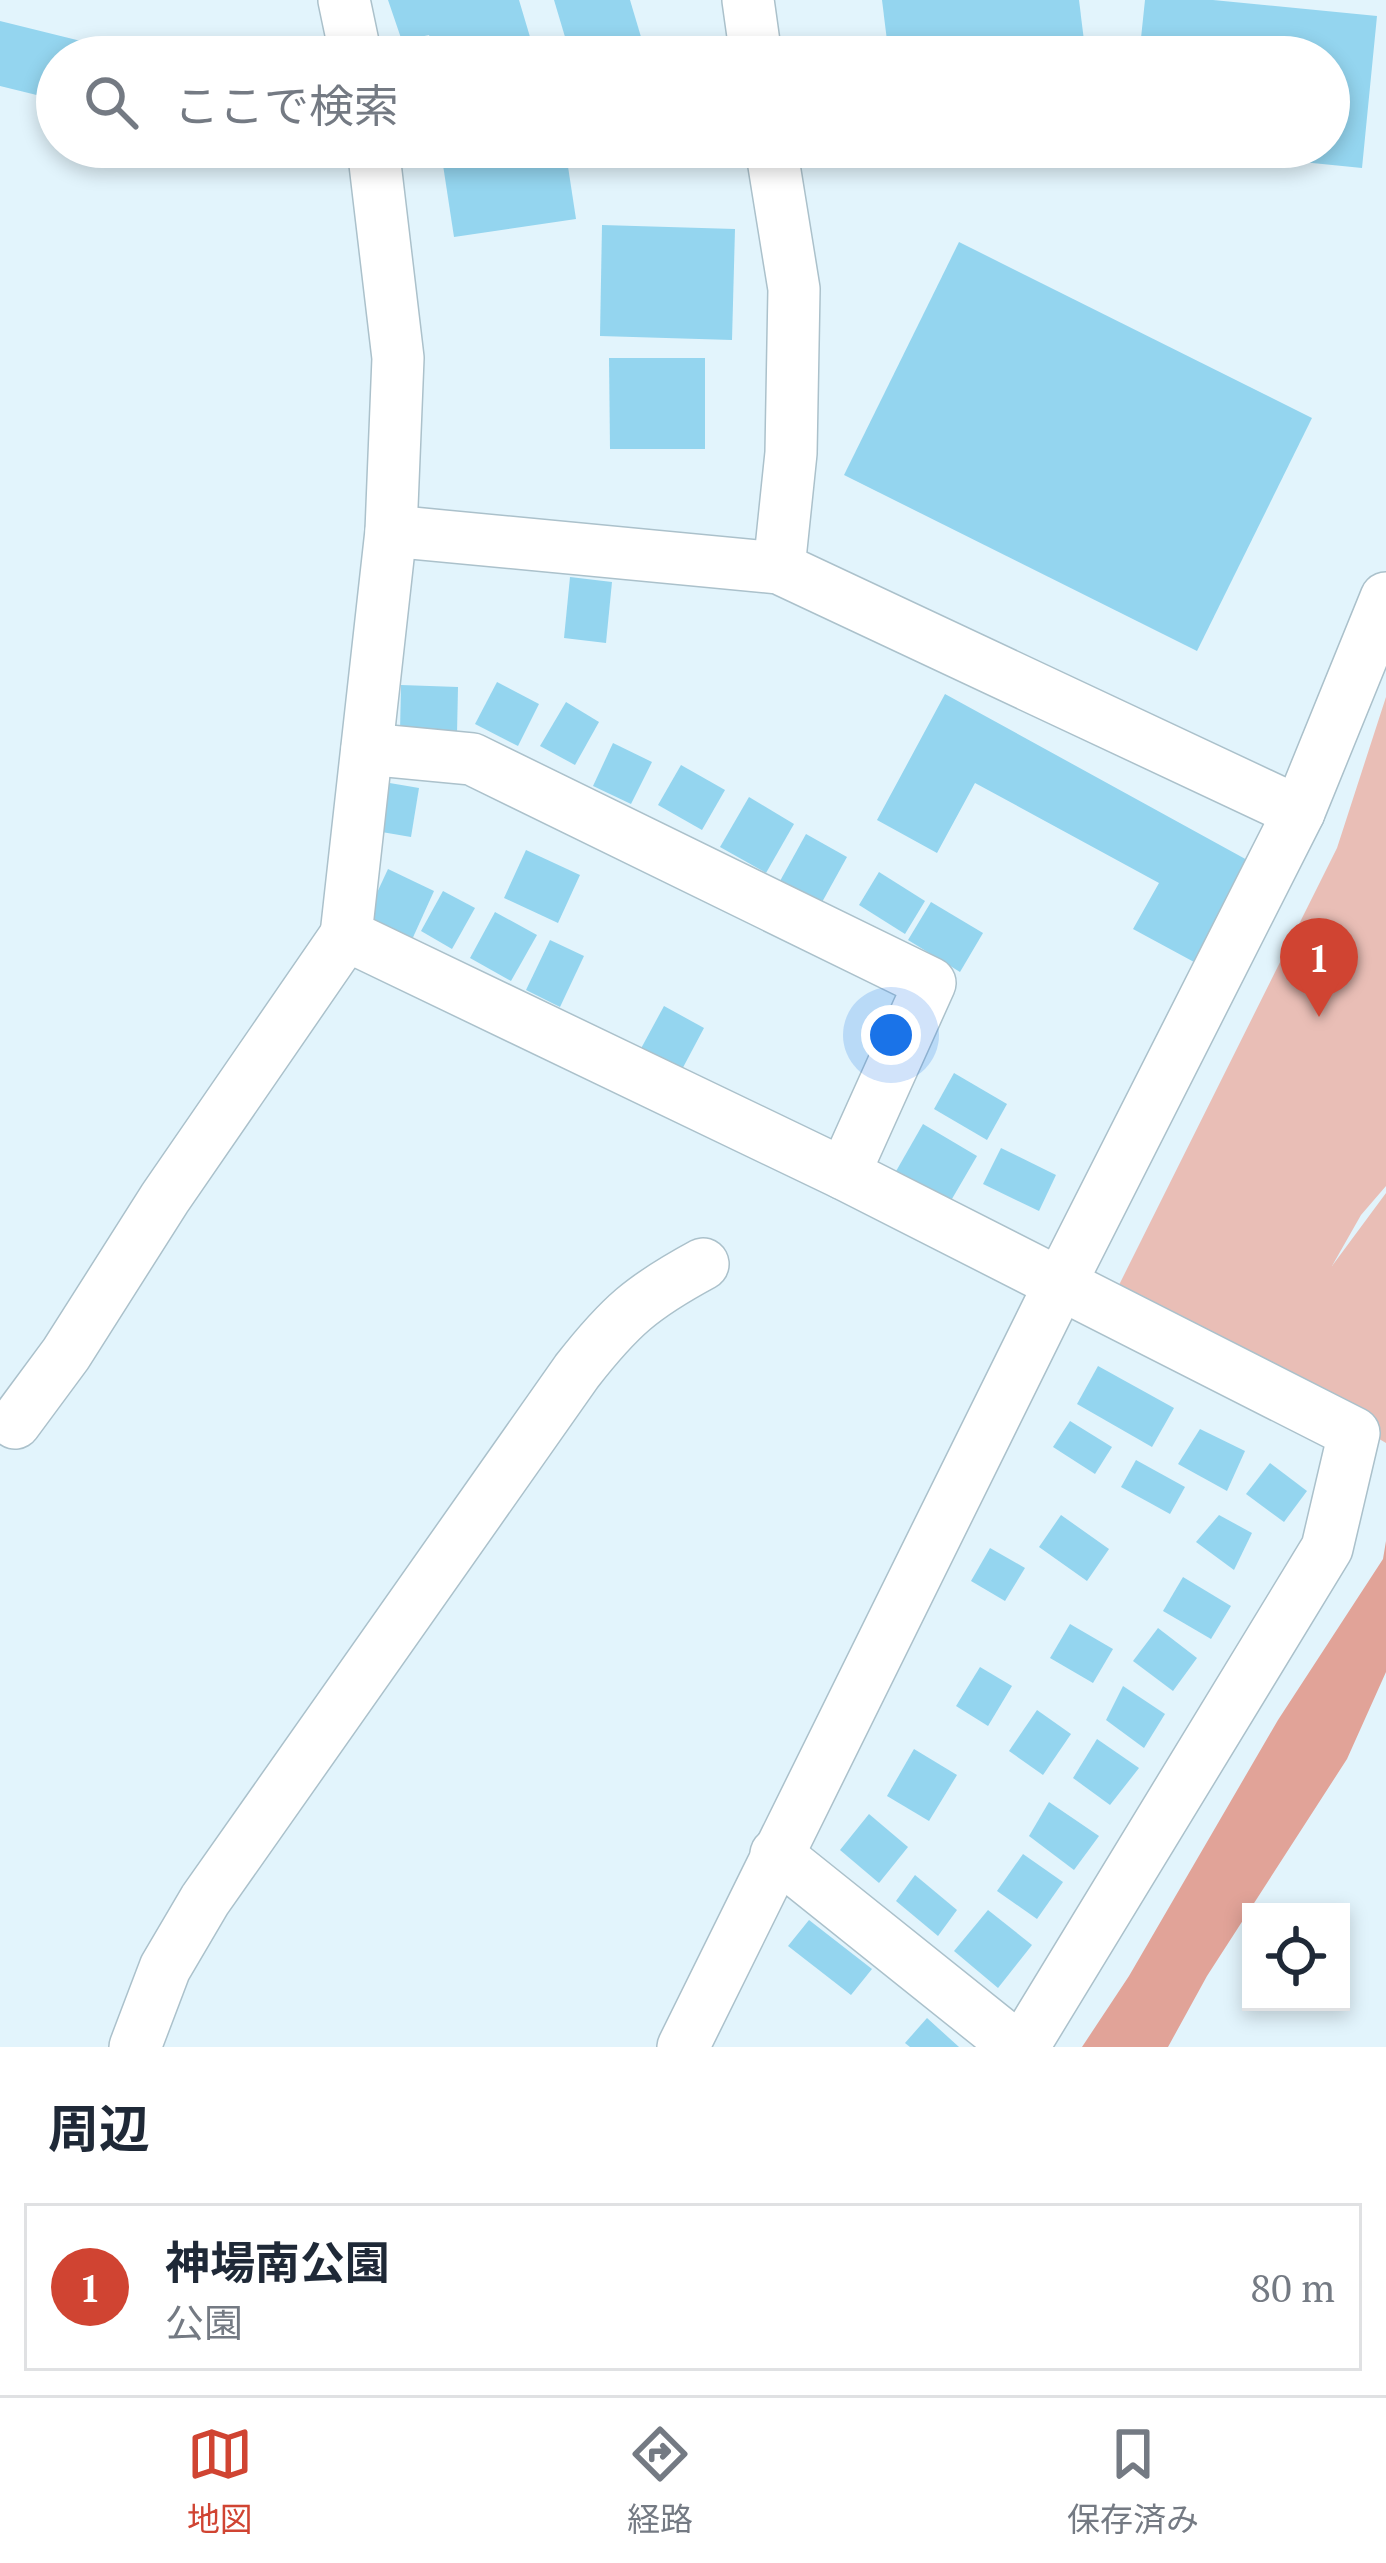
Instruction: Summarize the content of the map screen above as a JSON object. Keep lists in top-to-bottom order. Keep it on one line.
{"page":{"search":"ここで検索","pins":"1","heading":"周辺","list":[{"mark":"1","name":"神場南公園","note":"公園","value":"80 m"}],"nav":["地図","経路","保存済み"]}}
